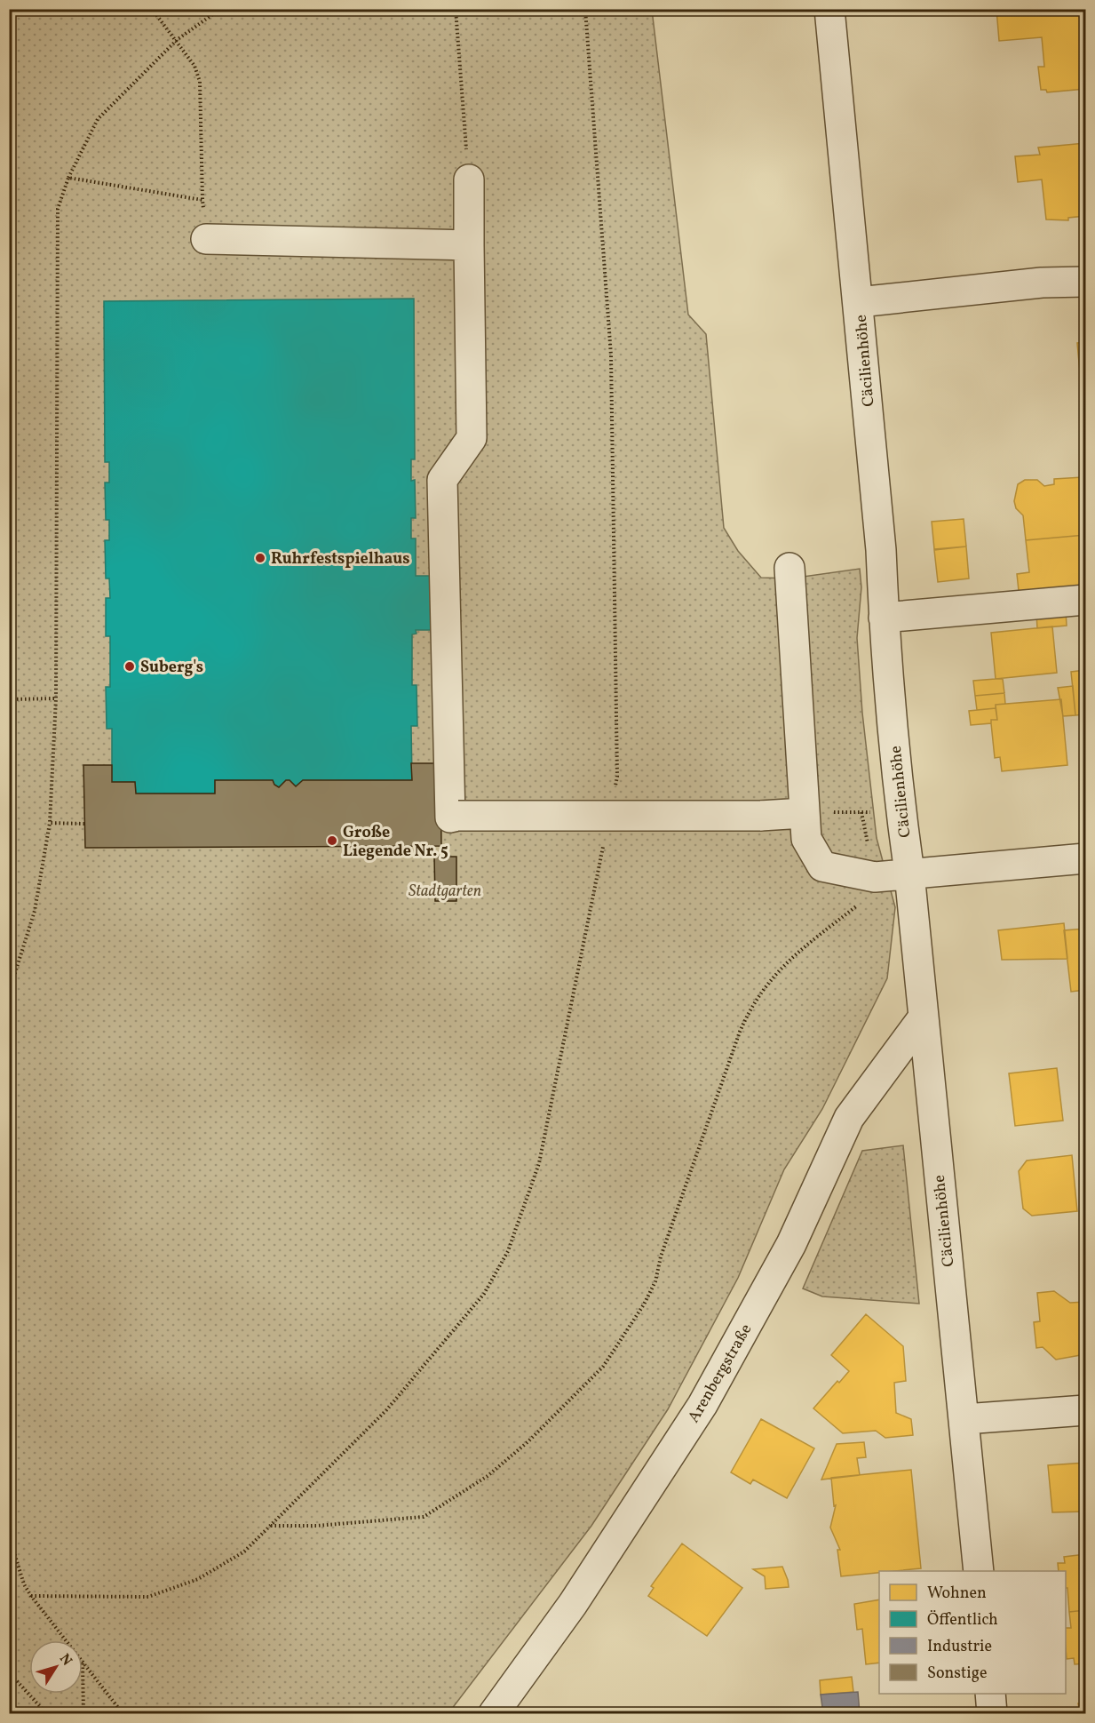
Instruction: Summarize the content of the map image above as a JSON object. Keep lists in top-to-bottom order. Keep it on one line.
{"streets":{"street":["Cäcilienhöhe","Arenbergstraße"]},"crossings":[["Cäcilienhöhe","Arenbergstraße"]],"parks":["Stadtgarten"],"places":["Ruhrfestspielhaus","Suberg's","Große Liegende Nr. 5"],"legend":["Wohnen","Öffentlich","Industrie","Sonstige"],"north":"top right"}
